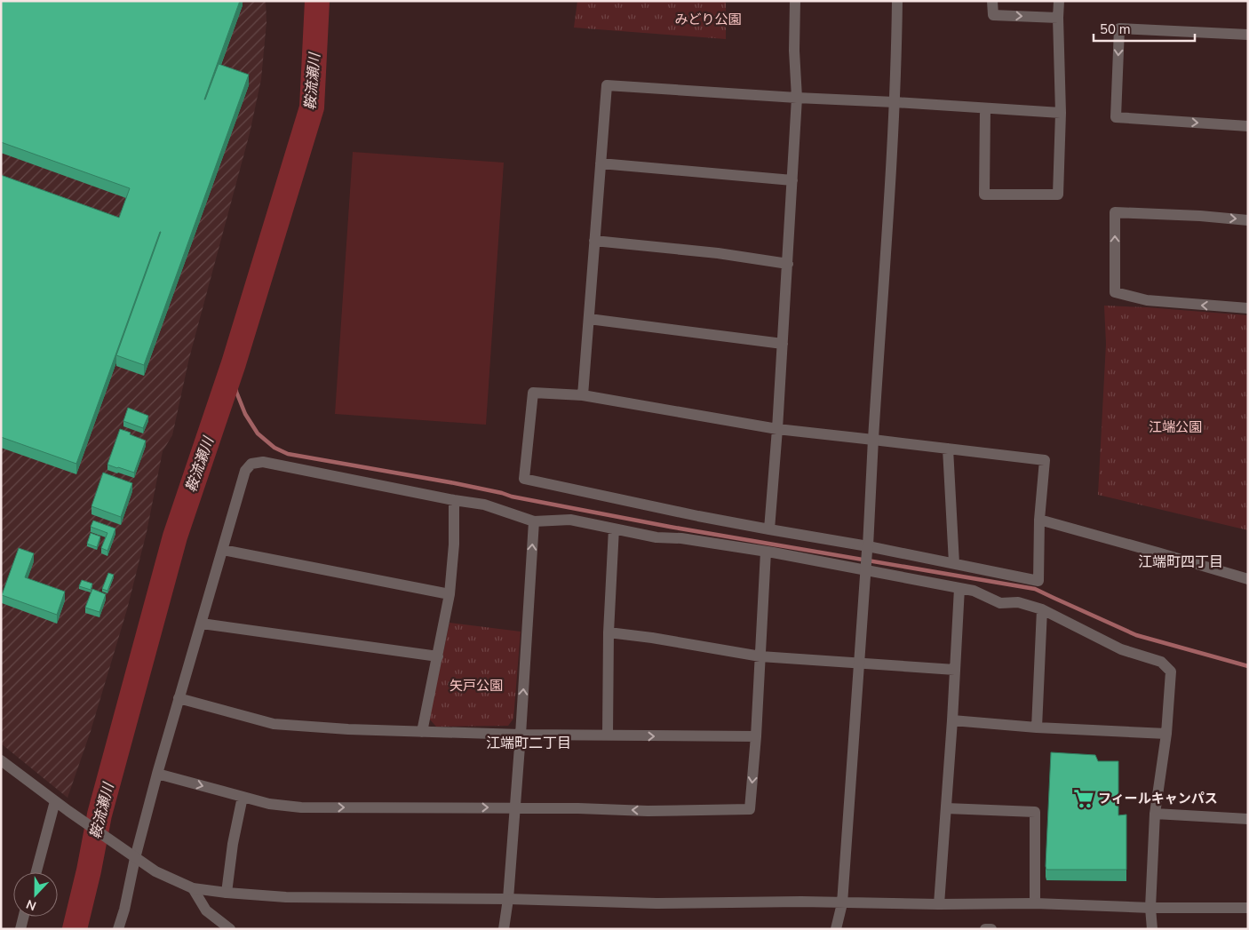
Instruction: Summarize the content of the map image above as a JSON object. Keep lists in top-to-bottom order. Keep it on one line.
{"districts":["江端町四丁目","江端町二丁目"],"water":["鞍流瀬川"],"parks":["みどり公園","江端公園","矢戸公園"],"places":{"supermarket":["フィールキャンパス"]},"scale_bar":"50 m","north":"bottom"}
